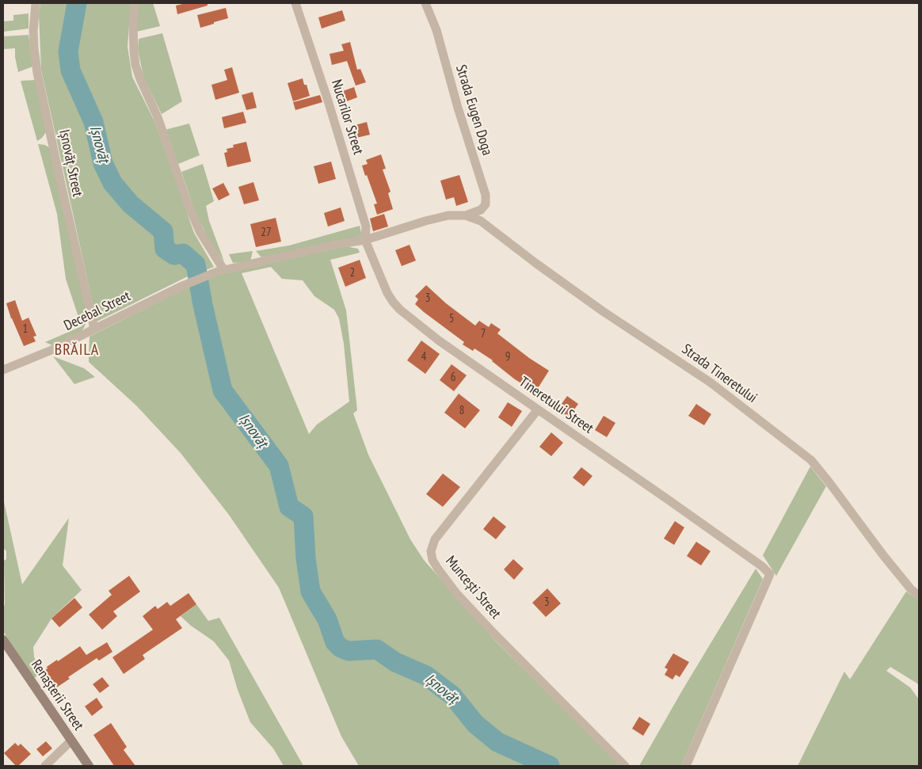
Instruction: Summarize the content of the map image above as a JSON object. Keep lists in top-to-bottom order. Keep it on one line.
{"streets":{"main road":["Renașterii Street"],"street":["Strada Eugen Doga","Nucarilor Street","Ișnovăț Street","Decebal Street","Strada Tineretului","Tineretului Street","Muncești Street"]},"crossings":[["Strada Eugen Doga","Strada Tineretului"],["Nucarilor Street","Tineretului Street"],["Ișnovăț Street","Decebal Street"],["Tineretului Street","Muncești Street"]],"districts":["BRĂILA"],"water":["Ișnovăț"],"house_numbers":["27","2","3","5","1","7","4","9","6","8","3"]}
